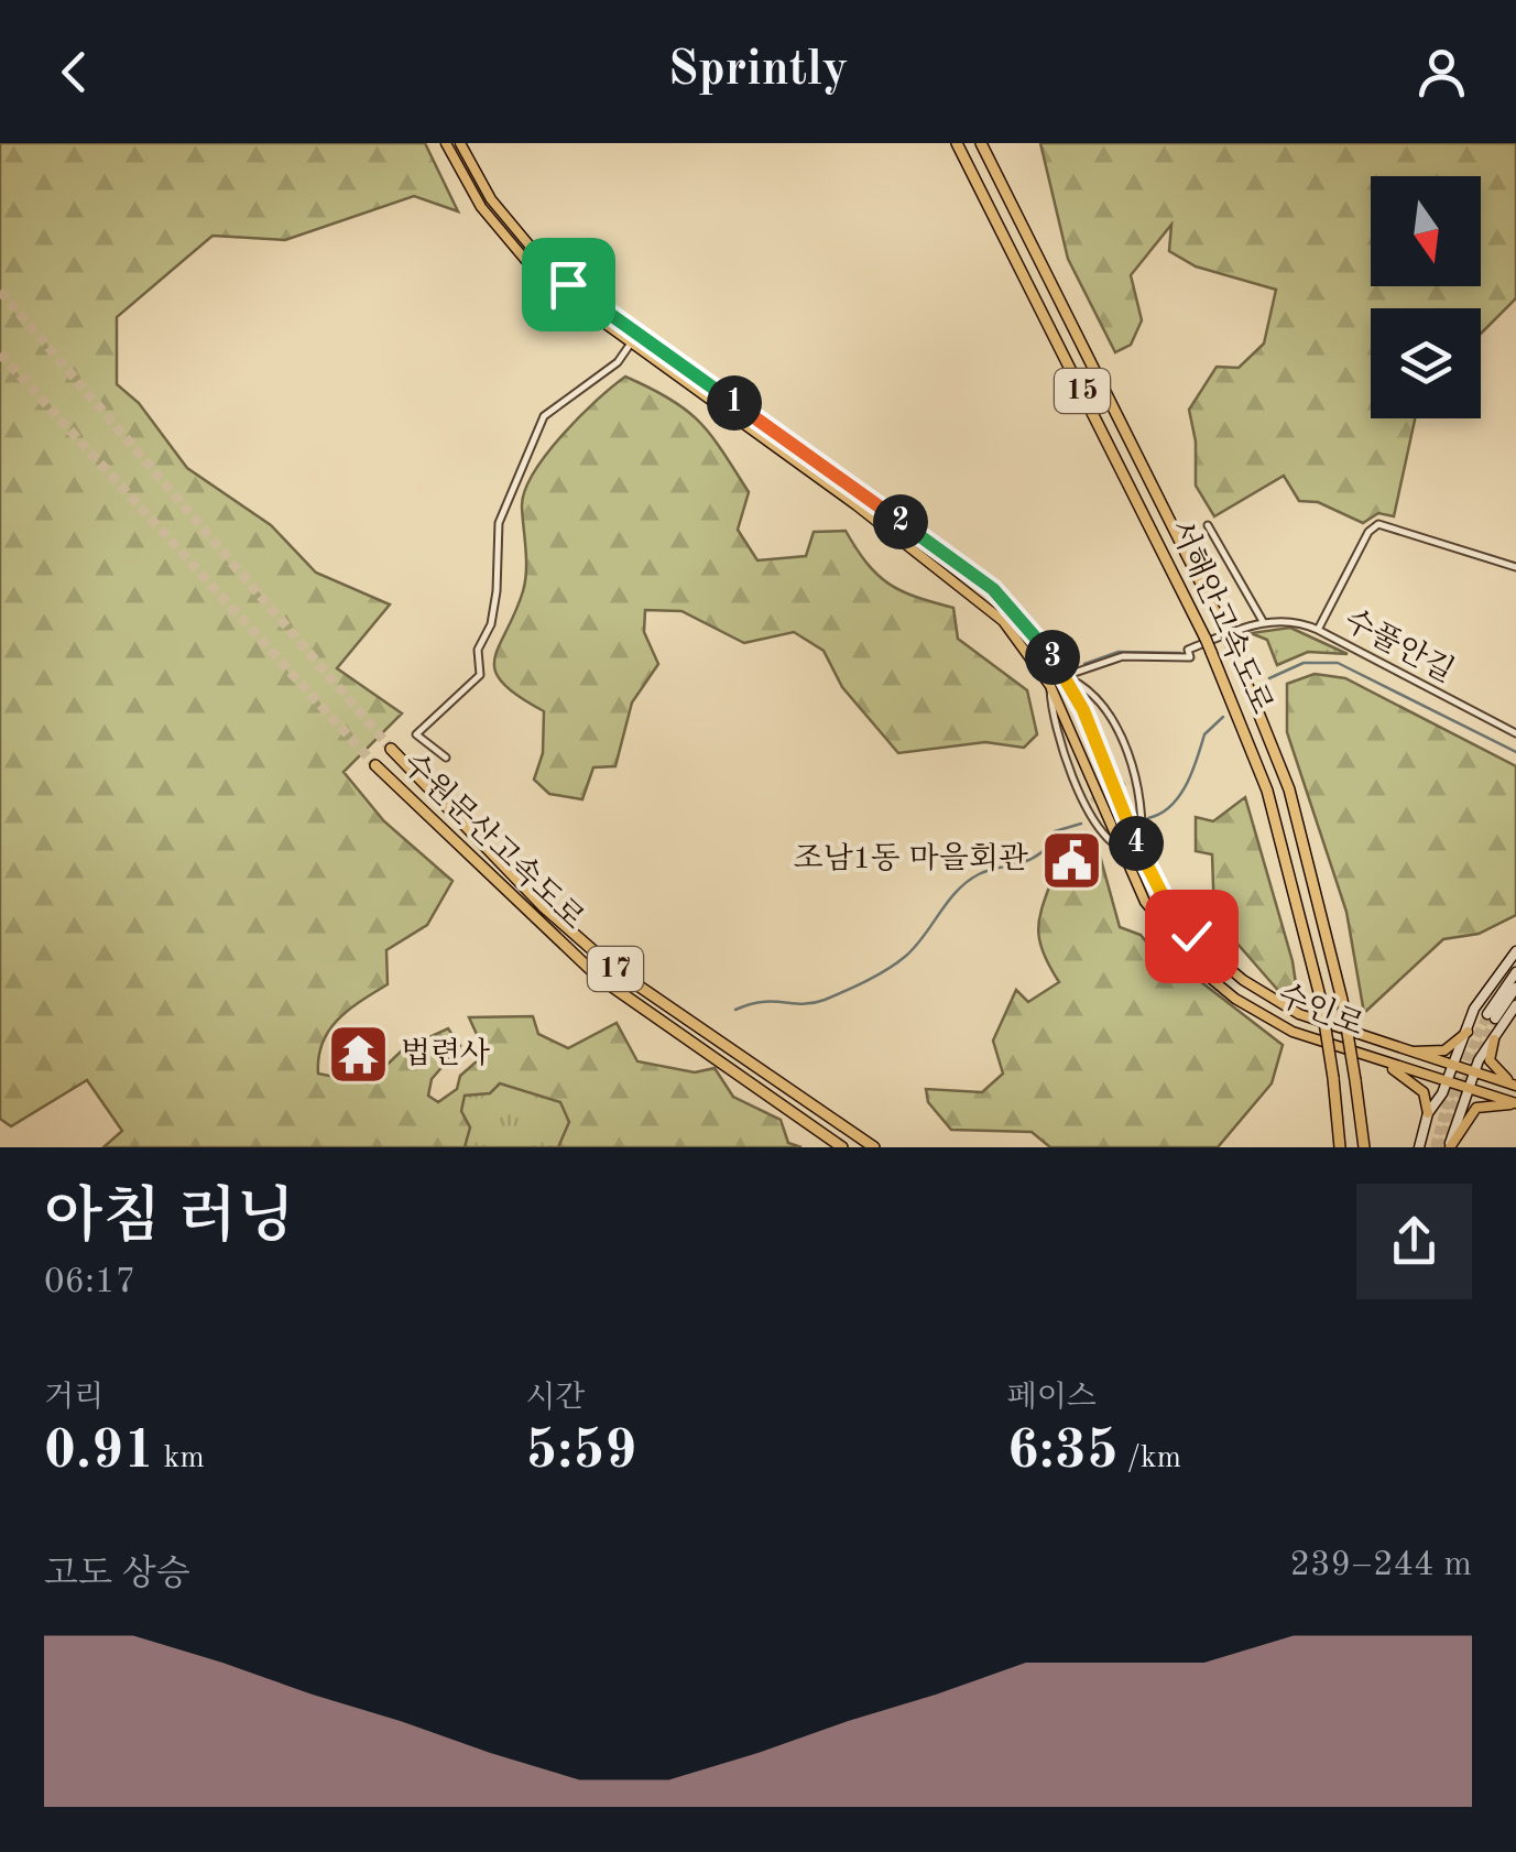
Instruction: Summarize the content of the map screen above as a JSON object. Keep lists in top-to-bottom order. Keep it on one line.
{"streets":{"highway":["15","서해안고속도로","수원문산고속도로","17"],"main road":["수인로"],"street":["수풀안길"]},"crossings":[["수풀안길","수인로"]],"places":{"public building":["조남1동 마을회관"],"temple":["법련사"]},"north":"bottom","page":{"header":"Sprintly","pins":["1","2","3","4"],"heading":["아침 러닝","06:17"],"stats":[["거리","0.91 km"],["시간","5:59"],["페이스","6:35 /km"]],"chart":["고도 상승","239–244 m"]}}
